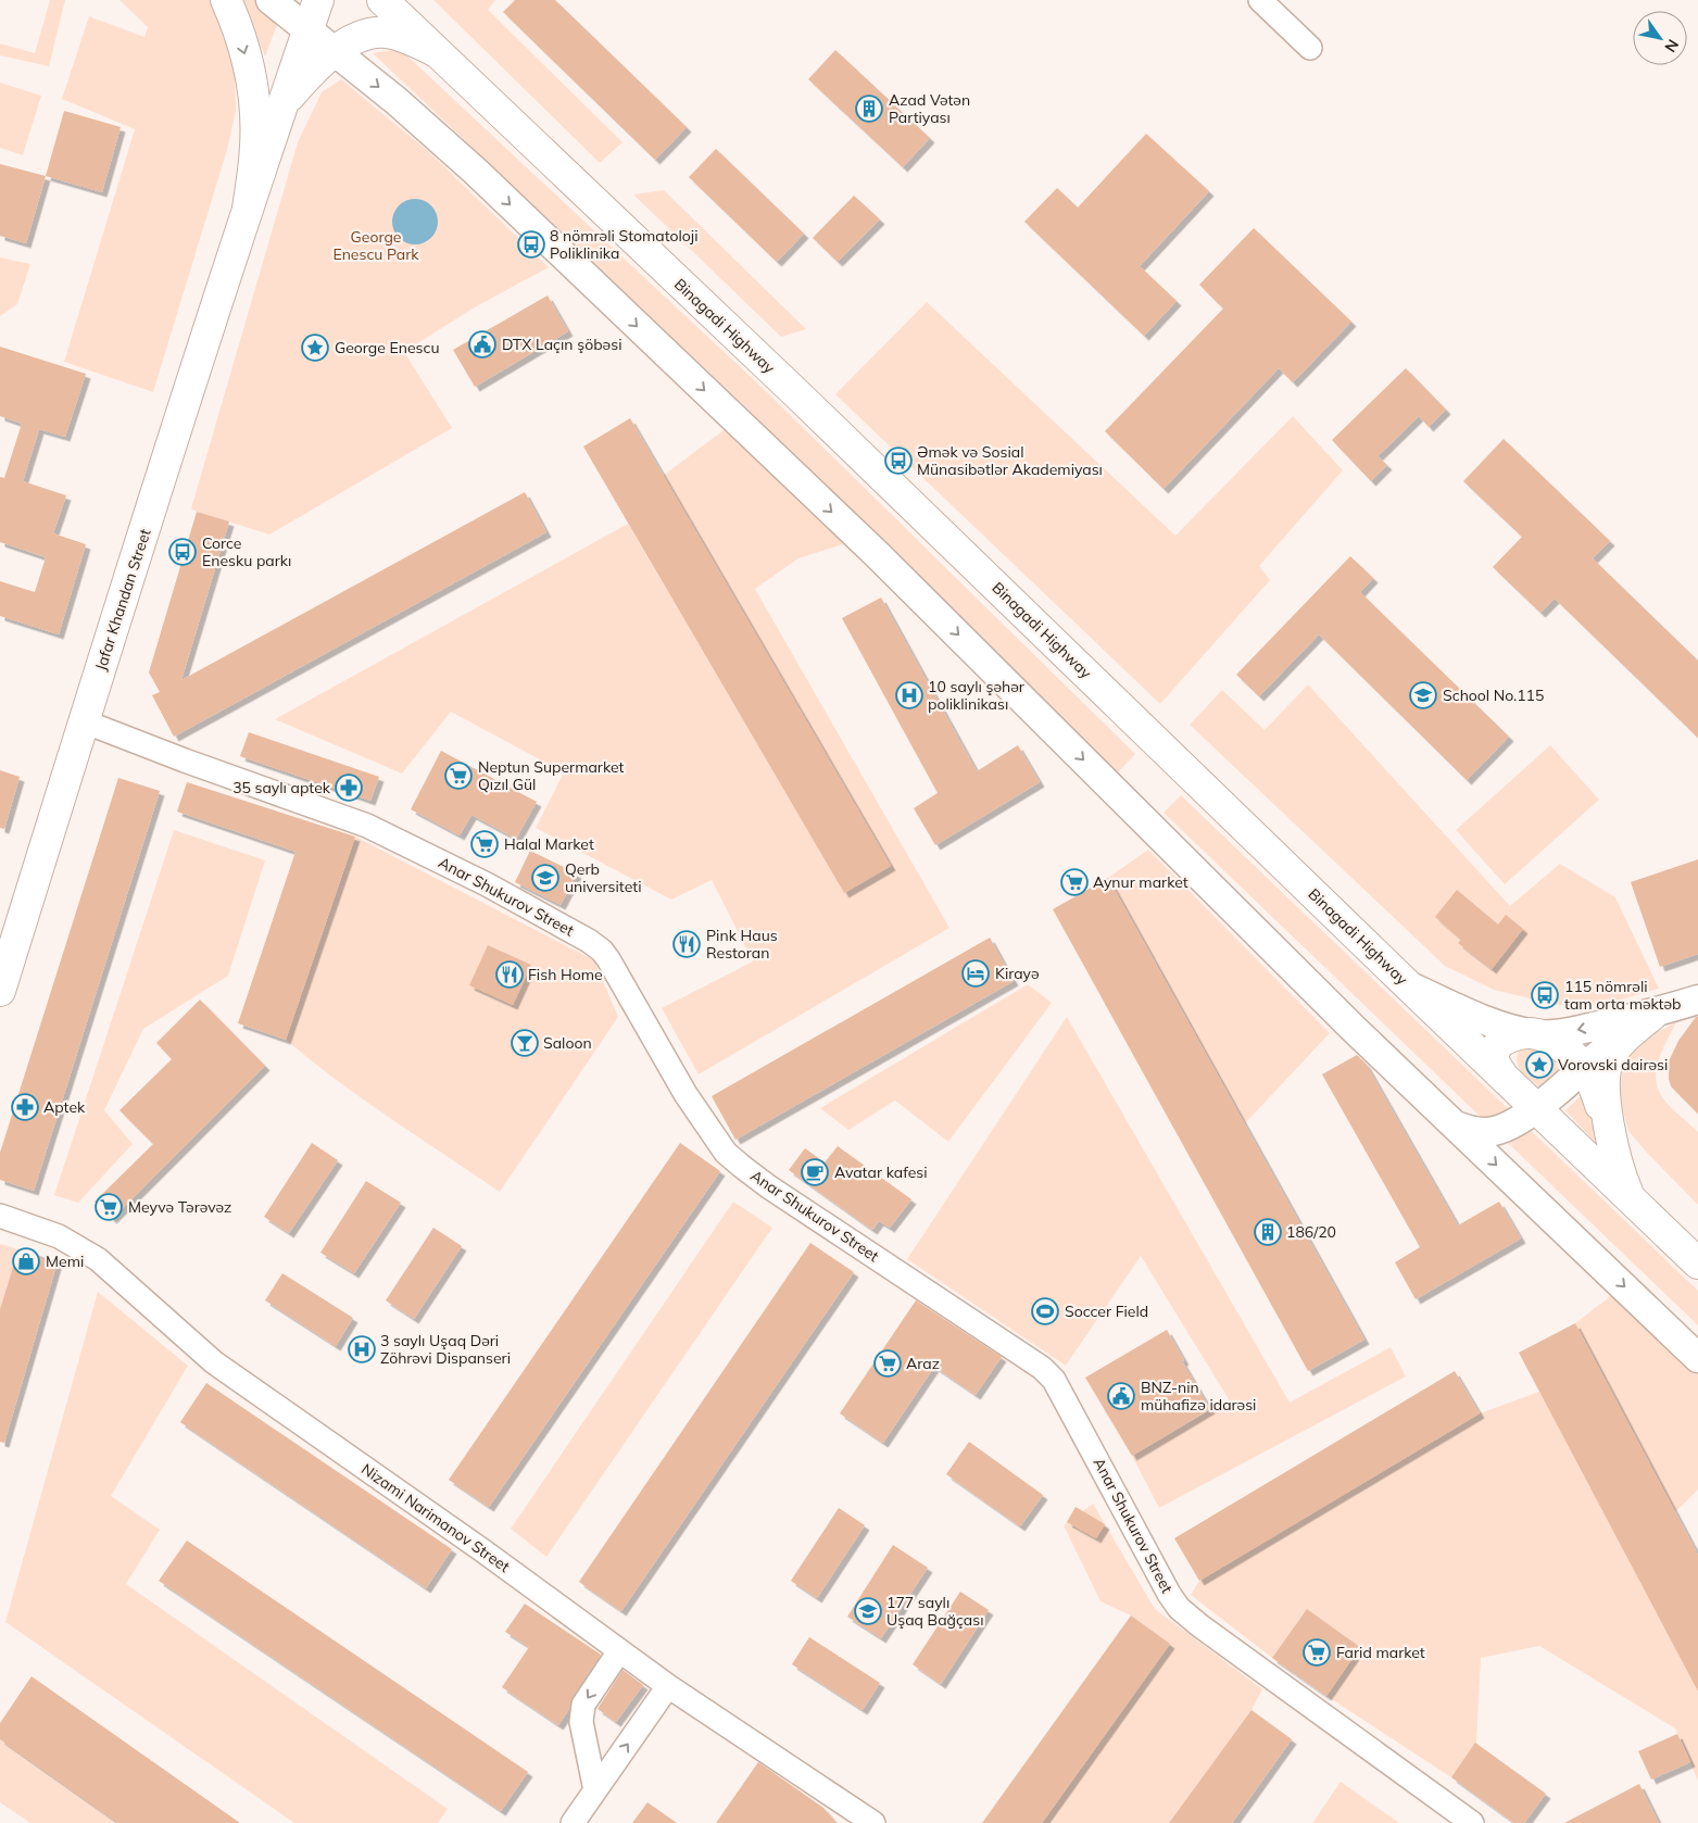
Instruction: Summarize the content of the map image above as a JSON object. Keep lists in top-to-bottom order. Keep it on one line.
{"streets":{"main road":["Binagadi Highway","Jafar Khandan Street"],"street":["Anar Shukurov Street","Nizami Narimanov Street"]},"crossings":[["Jafar Khandan Street","Anar Shukurov Street"]],"parks":["George Enescu Park"],"places":{"building":["Azad Vətən Partiyası","186/20"],"bus stop":["8 nömrəli Stomatoloji Poliklinika","Əmək və Sosial Münasibətlər Akademiyası","Corce Enesku parkı","115 nömrəli tam orta məktəb"],"public building":["DTX Laçın şöbəsi","BNZ-nin mühafizə idarəsi"],"place":["George Enescu","Vorovski dairəsi"],"hospital":["10 saylı şəhər poliklinikası","3 saylı Uşaq Dəri Zöhrəvi Dispanseri"],"school or university":["School No.115","Qerb universiteti","177 saylı Uşaq Bağçası"],"supermarket":["Neptun Supermarket Qızıl Gül","Halal Market","Aynur market","Meyvə Tərəvəz","Araz","Farid market"],"pharmacy":["35 saylı aptek","Aptek"],"restaurant":["Pink Haus Restoran","Fish Home"],"hotel":["Kirayə"],"bar":["Saloon"],"cafe":["Avatar kafesi"],"shop":["Memi"],"sports":["Soccer Field"]},"north":"bottom right"}
